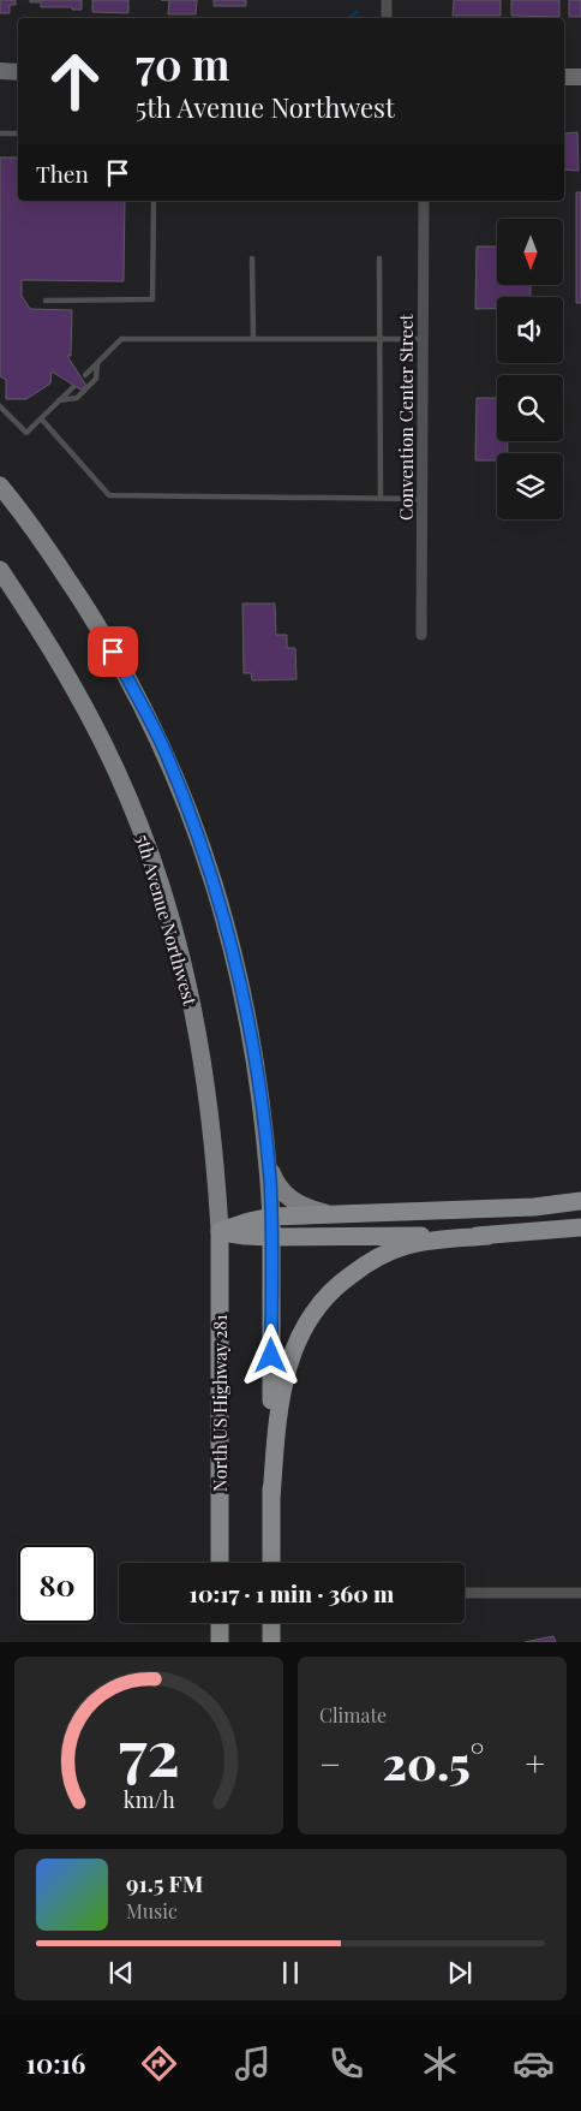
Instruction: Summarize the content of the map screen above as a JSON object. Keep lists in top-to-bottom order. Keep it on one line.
{"streets":{"highway":["North US Highway 281"],"main road":["5th Avenue Northwest"],"street":["Convention Center Street"]},"crossings":[["5th Avenue Northwest","North US Highway 281"]],"north":"bottom","page":{"turn":["70 m","5th Avenue Northwest"],"then":"Then","limit":"80","trip":"10:17 · 1 min · 360 m","tile":"Climate","heat":["−","20.5°","+"],"song":["91.5 FM","Music"],"tabs":"10:16","gauge":["72","km/h"]}}
